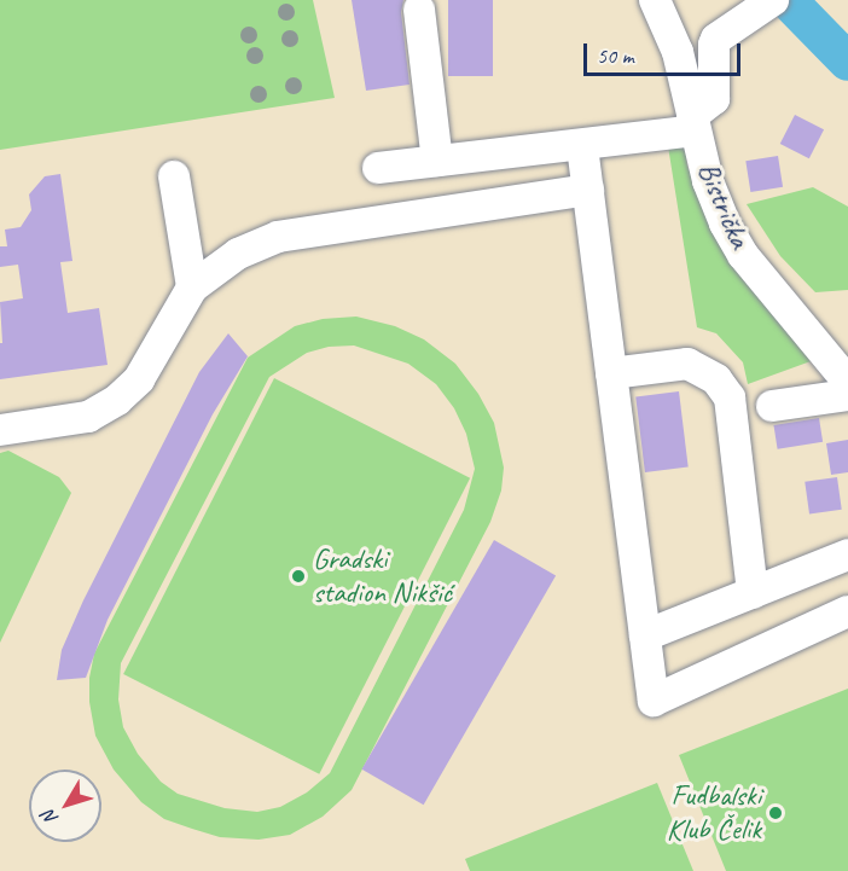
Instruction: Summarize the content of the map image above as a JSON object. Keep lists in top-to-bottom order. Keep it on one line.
{"streets":{"street":["Bistrička"]},"places":["Gradski stadion Nikšić","Fudbalski Klub Čelik"],"scale_bar":"50 m","north":"bottom left"}
